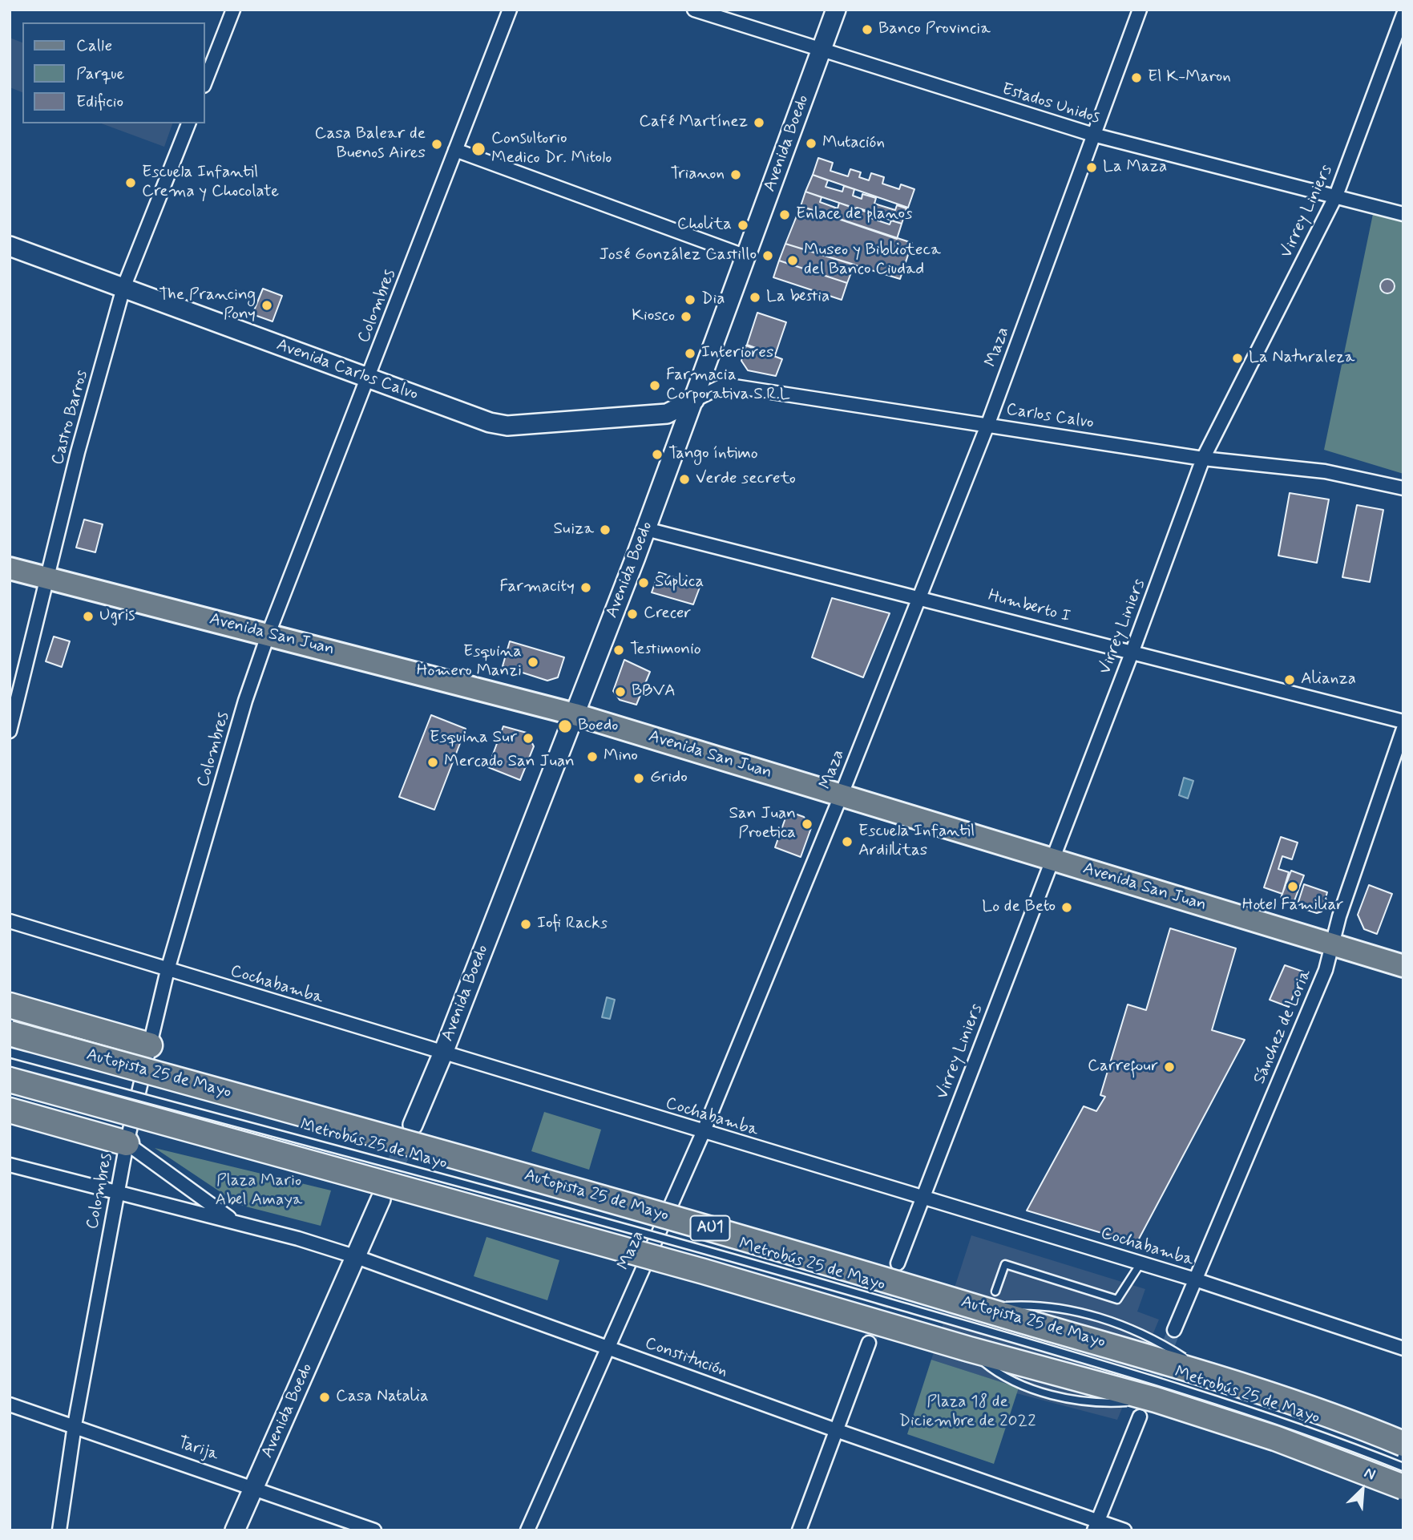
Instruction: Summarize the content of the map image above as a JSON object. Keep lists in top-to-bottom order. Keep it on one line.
{"streets":{"highway":["Autopista 25 de Mayo","AU1"],"main road":["Avenida Boedo","Avenida Carlos Calvo","Avenida San Juan"],"street":["Estados Unidos","Virrey Liniers","Colombres","Maza","Carlos Calvo","Castro Barros","Humberto I","Cochabamba","Sánchez de Loria","Constitución","Tarija"],"lane":["Metrobús 25 de Mayo"]},"crossings":[["Estados Unidos","Avenida Boedo"],["Estados Unidos","Virrey Liniers"],["Estados Unidos","Maza"],["Avenida Boedo","Avenida Carlos Calvo"],["Avenida Boedo","Carlos Calvo"],["Avenida Boedo","Humberto I"],["Avenida Boedo","Avenida San Juan"],["Avenida Boedo","Cochabamba"],["Avenida Boedo","Constitución"],["Avenida Boedo","Tarija"],["Virrey Liniers","Carlos Calvo"],["Virrey Liniers","Humberto I"],["Virrey Liniers","Avenida San Juan"],["Virrey Liniers","Cochabamba"],["Colombres","Avenida Carlos Calvo"],["Colombres","Avenida San Juan"],["Colombres","Cochabamba"],["Colombres","Constitución"],["Colombres","Tarija"],["Maza","Carlos Calvo"],["Maza","Humberto I"],["Maza","Avenida San Juan"],["Maza","Cochabamba"],["Maza","Constitución"],["Avenida Carlos Calvo","Carlos Calvo"],["Avenida Carlos Calvo","Castro Barros"],["Castro Barros","Avenida San Juan"],["Avenida San Juan","Sánchez de Loria"],["Cochabamba","Sánchez de Loria"]],"parks":["Plaza Mario Abel Amaya","Plaza 18 de Diciembre de 2022"],"places":["Banco Provincia","El K-Maron","Café Martínez","Mutación","Casa Balear de Buenos Aires","Consultorio Medico Dr. Mitolo","La Maza","Trianon","Escuela Infantil Crema y Chocolate","Enlace de planos","Cholita","José González Castillo","Museo y Biblioteca del Banco Ciudad","La bestia","Dia","The Prancing Pony","Kiosco","Interiores","La Naturaleza","Farmacia Corporativa S.R.L","Tango íntimo","Verde secreto","Suiza","Súplica","Farmacity","Crecer","Ugris","Testimonio","Esquina Homero Manzi","Alianza","BBVA","Boedo","Esquina Sur","Mino","Mercado San Juan","Grido","San Juan Proetica","Escuela Infantil Ardillitas","Hotel Familiar","Lo de Beto","Iofi Racks","Carrefour","Casa Natalia"],"legend":["Calle","Parque","Edificio"],"north":"top right"}
